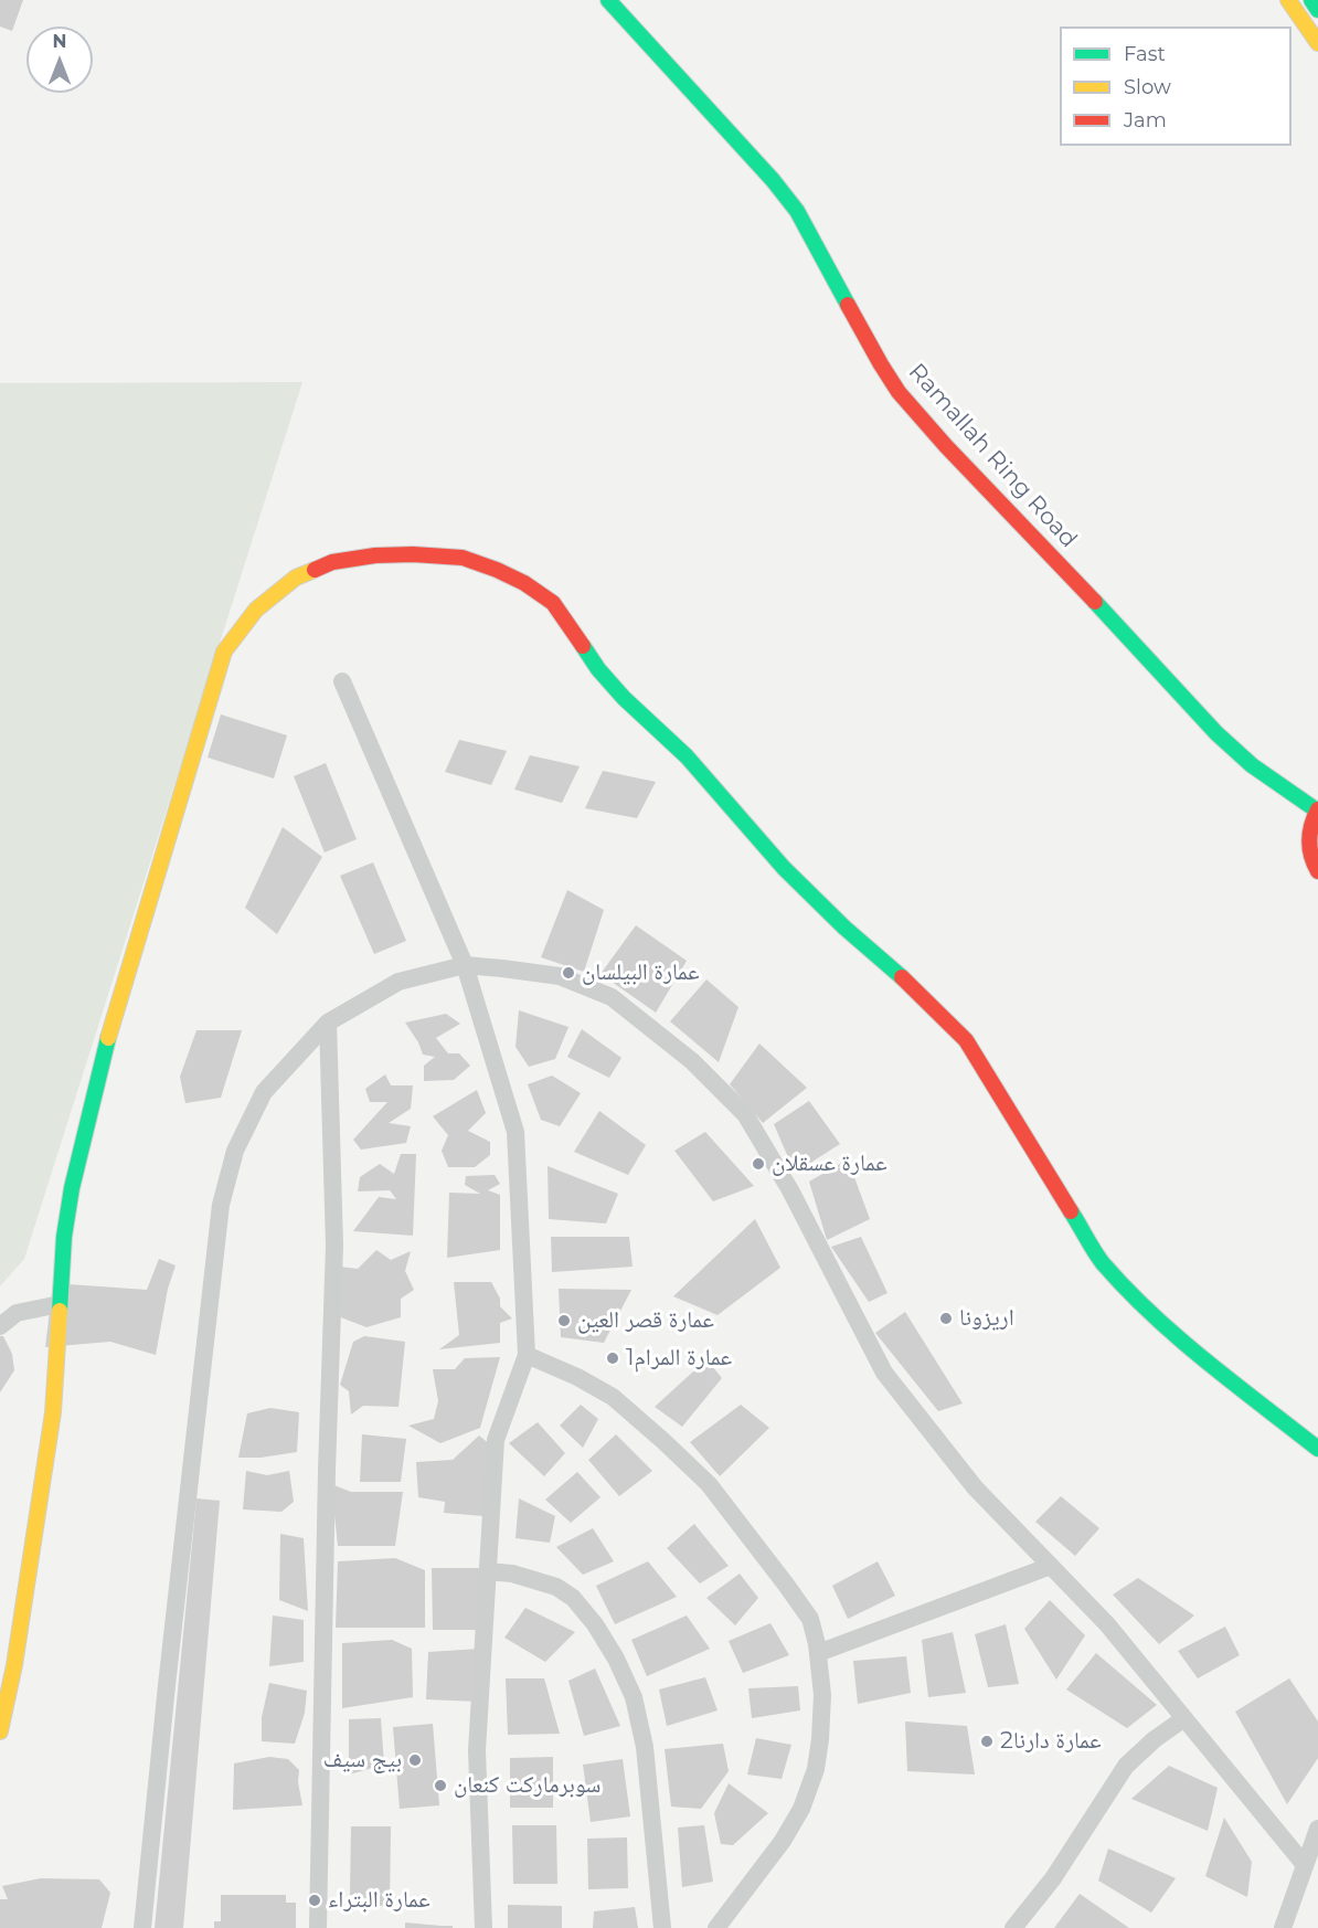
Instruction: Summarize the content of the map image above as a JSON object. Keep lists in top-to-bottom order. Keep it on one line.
{"streets":{"street":["Ramallah Ring Road"]},"places":["عمارة البيلسان","عمارة عسقلان","اريزونا","عمارة قصر العين","عمارة المرام1","عمارة دارنا2","بيج سيف","سوبرماركت كنعان","عمارة البتراء"],"legend":["Fast","Slow","Jam"],"north":"top"}
